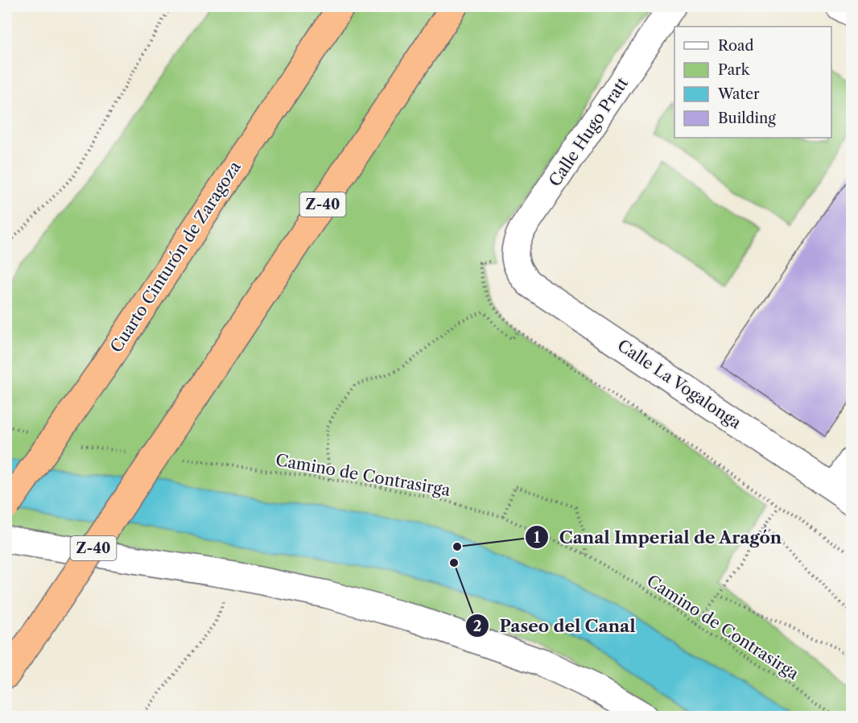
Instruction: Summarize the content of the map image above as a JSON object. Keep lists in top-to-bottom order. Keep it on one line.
{"streets":{"highway":["Z-40","Cuarto Cinturón de Zaragoza"],"street":["Calle Hugo Pratt","Calle La Vogalonga"],"path":["Camino de Contrasirga"]},"crossings":[["Calle Hugo Pratt","Calle La Vogalonga"]],"places":["Canal Imperial de Aragón","Paseo del Canal"],"legend":["Road","Park","Water","Building"]}
